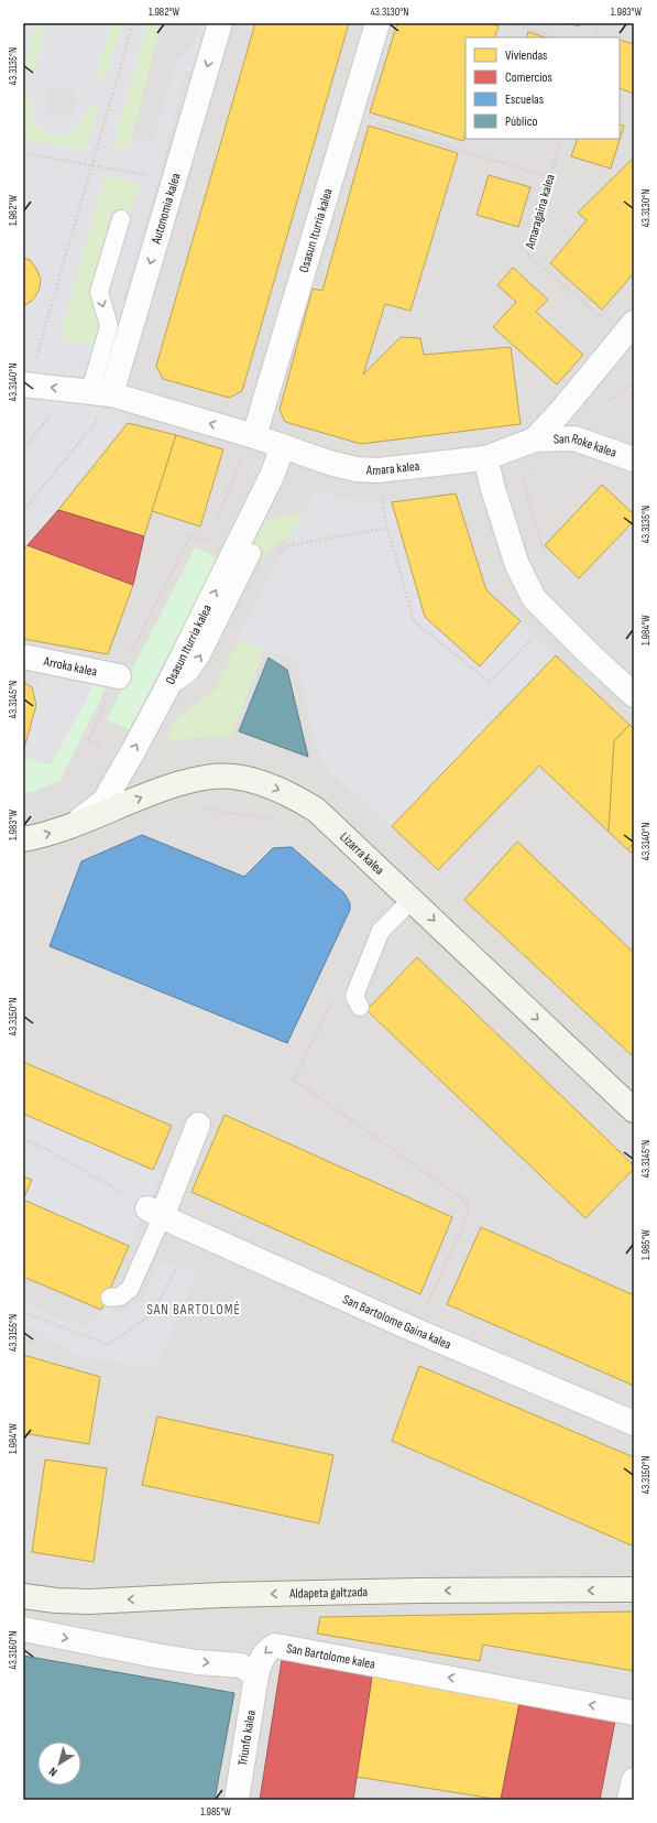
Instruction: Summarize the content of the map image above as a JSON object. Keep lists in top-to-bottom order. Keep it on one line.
{"streets":{"street":["Autonomia kalea","Osasun Iturria kalea","San Roke kalea","Amara kalea","Arroka kalea","Lizarra kalea","San Bartolome Gaina kalea","Aldapeta galtzada","San Bartolome kalea","Triunfo kalea"],"path":["Amaragaina kalea"]},"crossings":[["Autonomia kalea","Amara kalea"],["Osasun Iturria kalea","Amara kalea"],["Osasun Iturria kalea","Lizarra kalea"],["San Roke kalea","Amara kalea"],["San Bartolome kalea","Triunfo kalea"]],"one_way":["Autonomia kalea","Osasun Iturria kalea","Lizarra kalea","San Bartolome kalea"],"districts":["SAN BARTOLOMÉ"],"legend":["Viviendas","Comercios","Escuelas","Público"],"north":"bottom left","coordinates":["1.982°W","43.3130°N","1.983°W","43.3135°N","43.3140°N","1.984°W","43.3145°N","43.3150°N","1.985°W","43.3155°N","43.3160°N"]}
